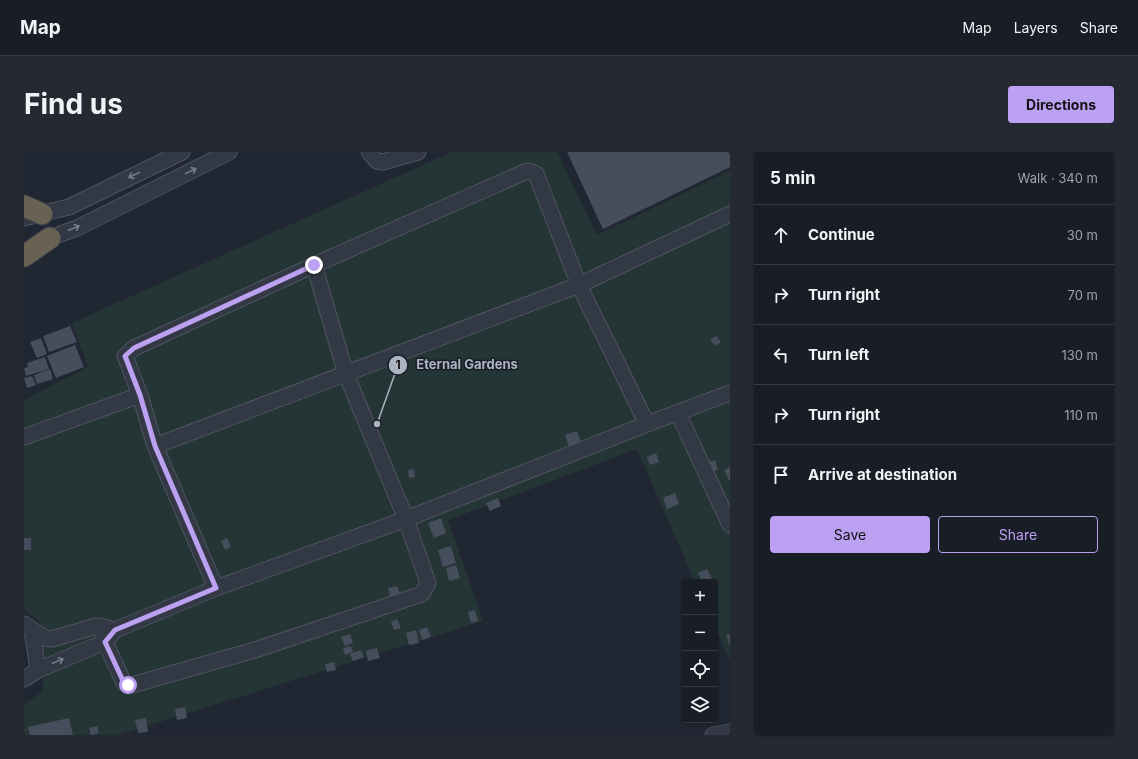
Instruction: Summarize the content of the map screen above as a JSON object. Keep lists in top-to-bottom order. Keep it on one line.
{"places":["Eternal Gardens"],"page":{"header":"Map","nav":["Map","Layers","Share"],"buttons":["Directions",["Save","Share"]],"title":"Find us","heading":["5 min","Walk · 340 m"],"list":[["Continue","30 m"],["Turn right","70 m"],["Turn left","130 m"],["Turn right","110 m"],"Arrive at destination"],"map_buttons":["+","−"]}}
